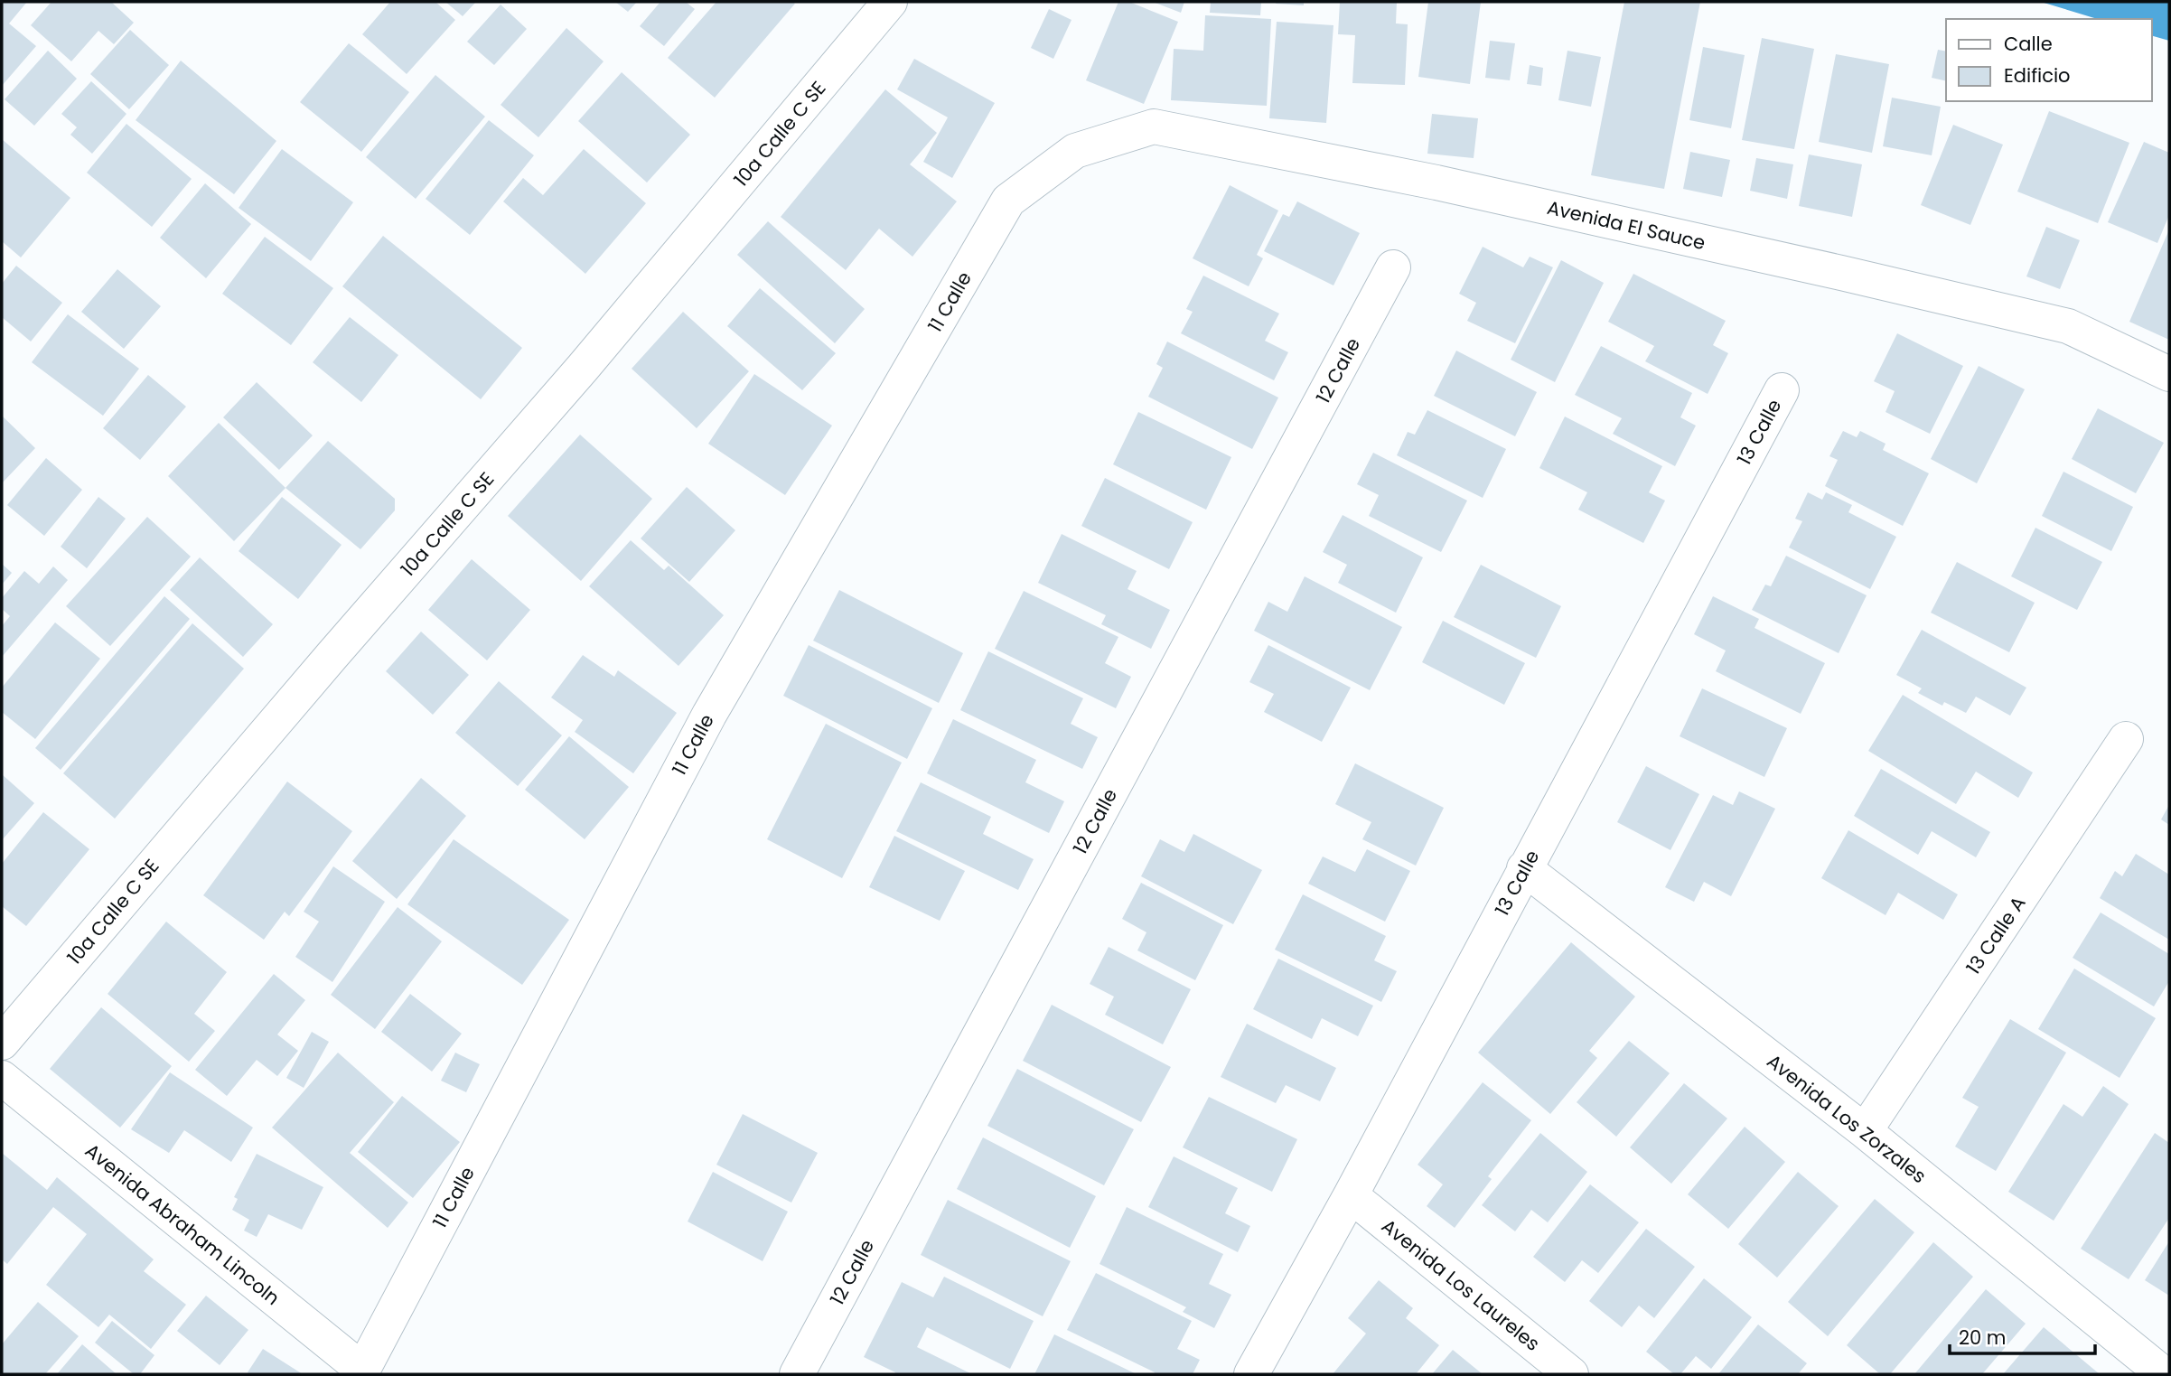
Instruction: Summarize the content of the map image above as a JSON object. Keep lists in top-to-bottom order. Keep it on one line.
{"streets":{"street":["10a Calle C SE","Avenida El Sauce","11 Calle","12 Calle","13 Calle","13 Calle A","Avenida Los Zorzales","Avenida Abraham Lincoln","Avenida Los Laureles"]},"crossings":[["Avenida El Sauce","11 Calle"],["11 Calle","Avenida Abraham Lincoln"],["13 Calle","Avenida Los Zorzales"],["13 Calle","Avenida Los Laureles"],["13 Calle A","Avenida Los Zorzales"]],"legend":["Calle","Edificio"],"scale_bar":"20 m"}
